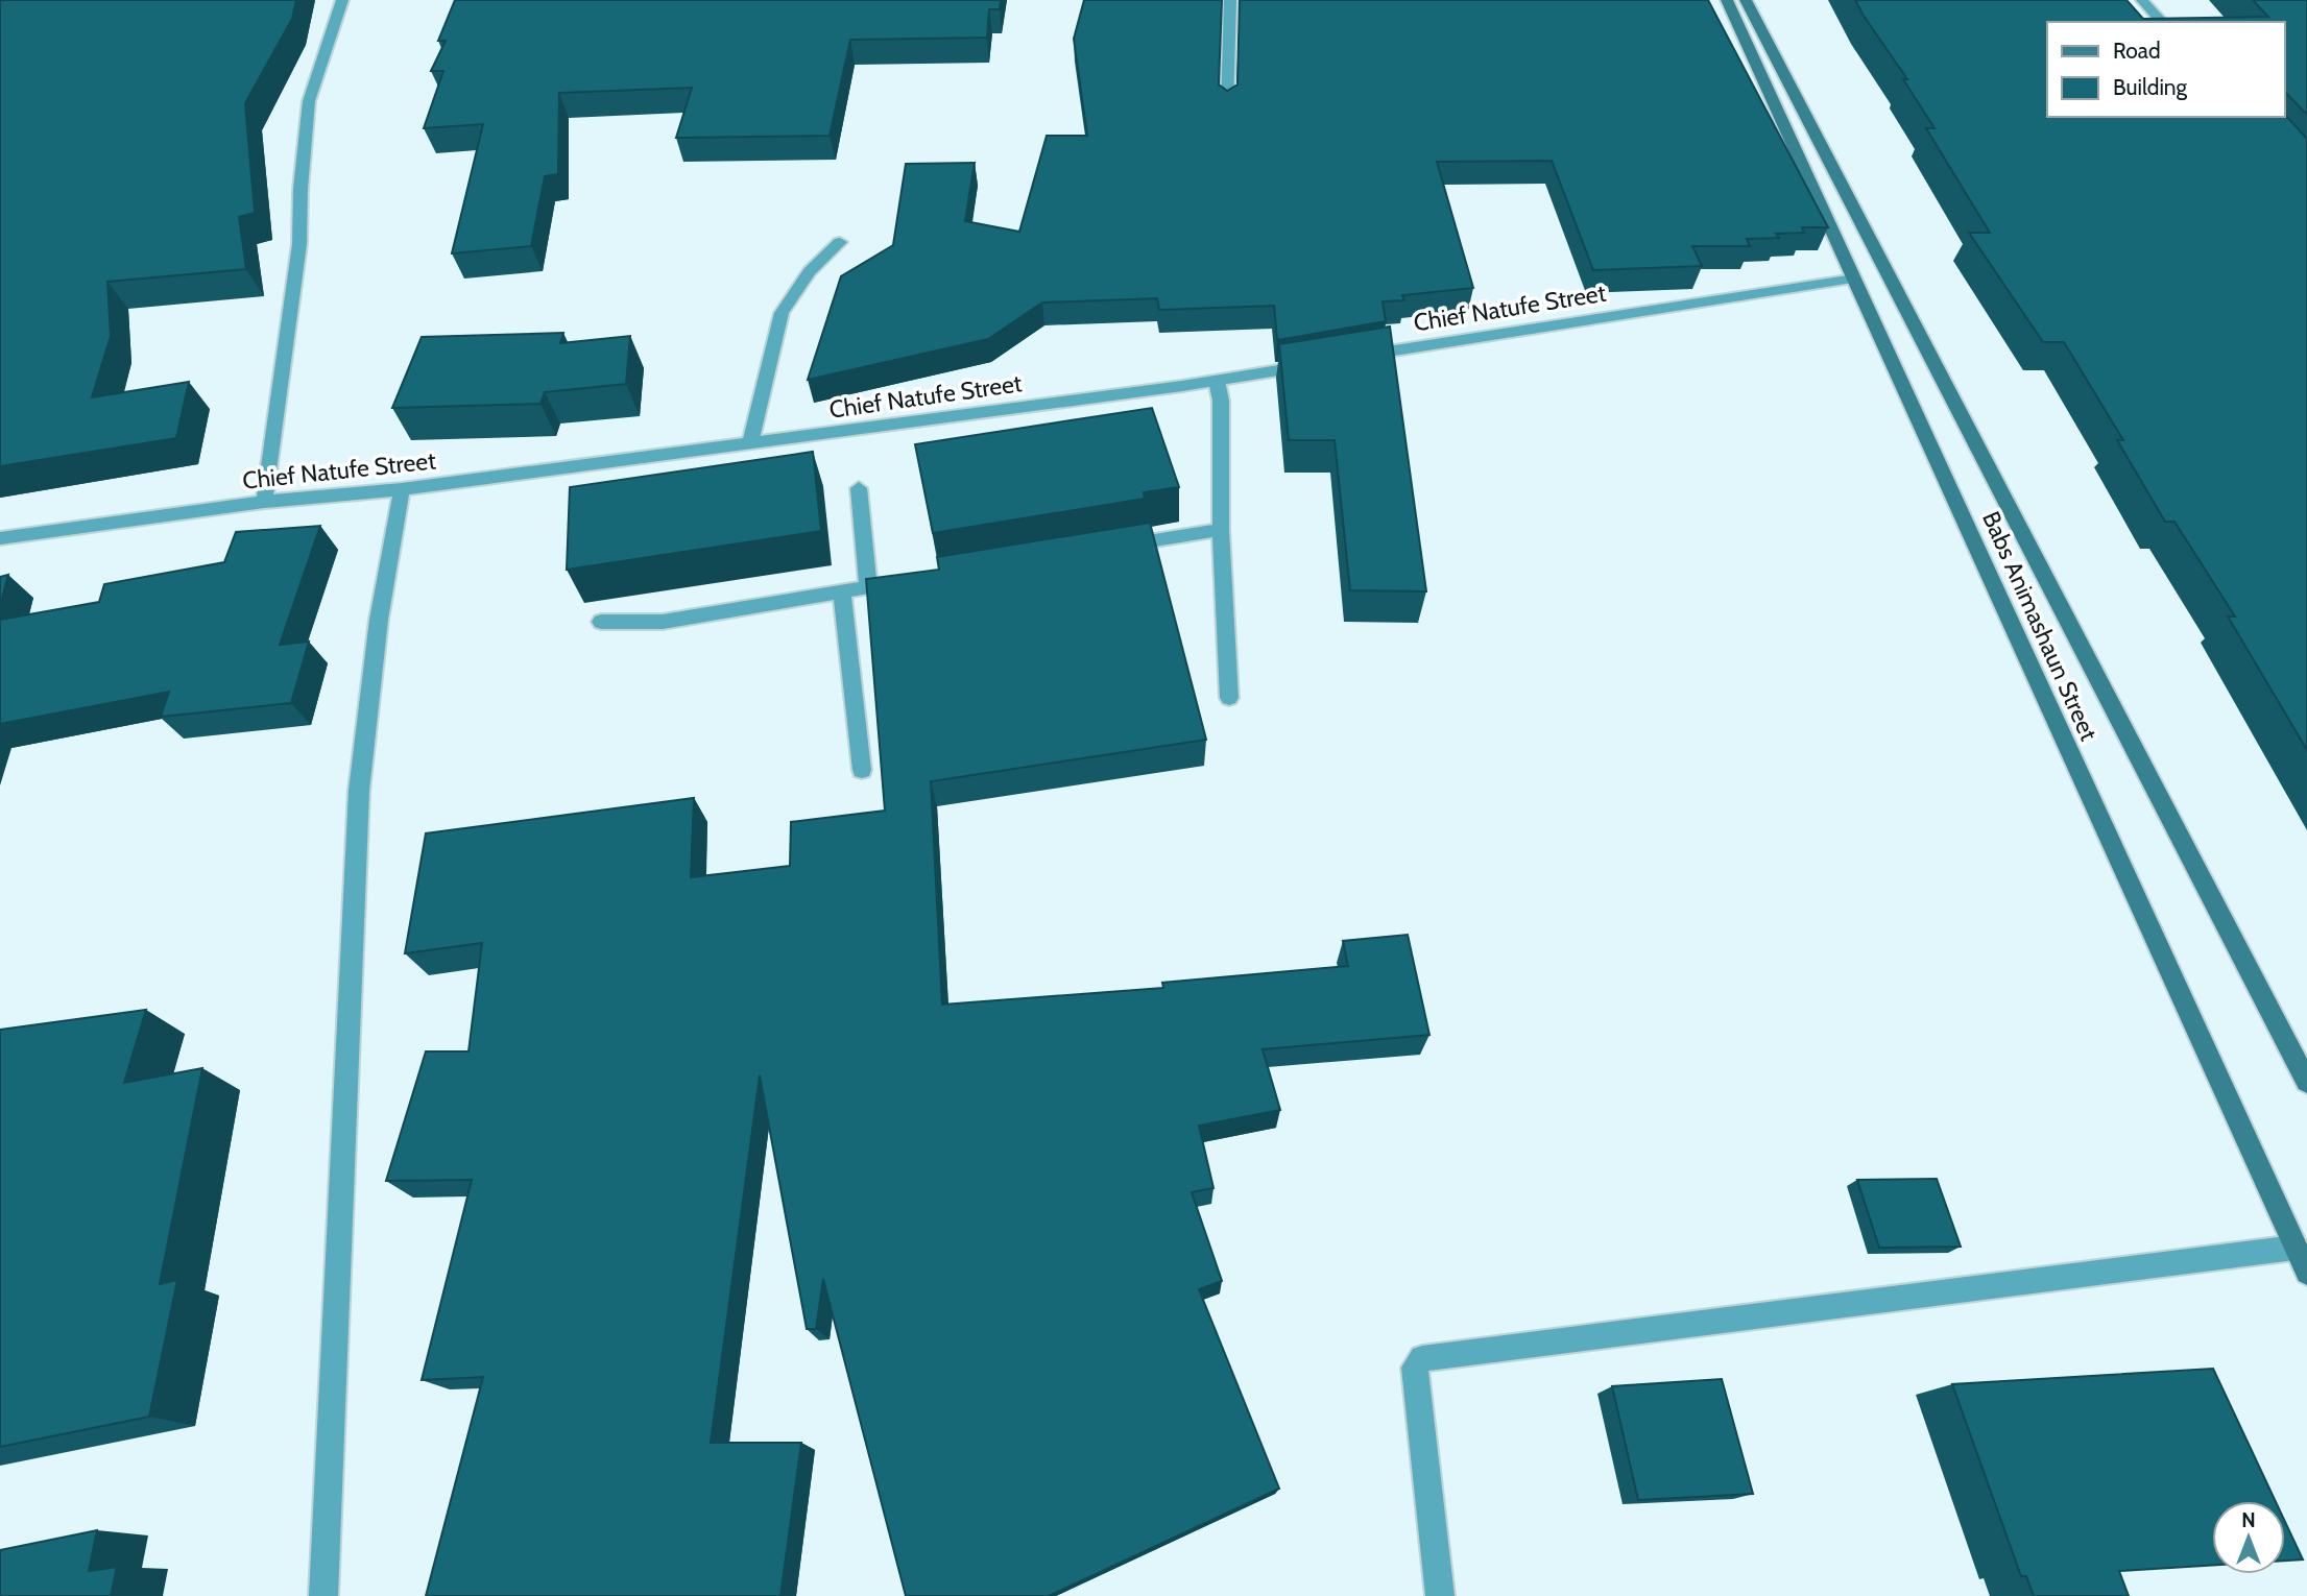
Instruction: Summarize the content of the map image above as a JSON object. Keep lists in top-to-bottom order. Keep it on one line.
{"streets":{"main road":["Babs Animashaun Street"],"street":["Chief Natufe Street"]},"crossings":[["Chief Natufe Street","Babs Animashaun Street"]],"legend":["Road","Building"],"north":"top"}
